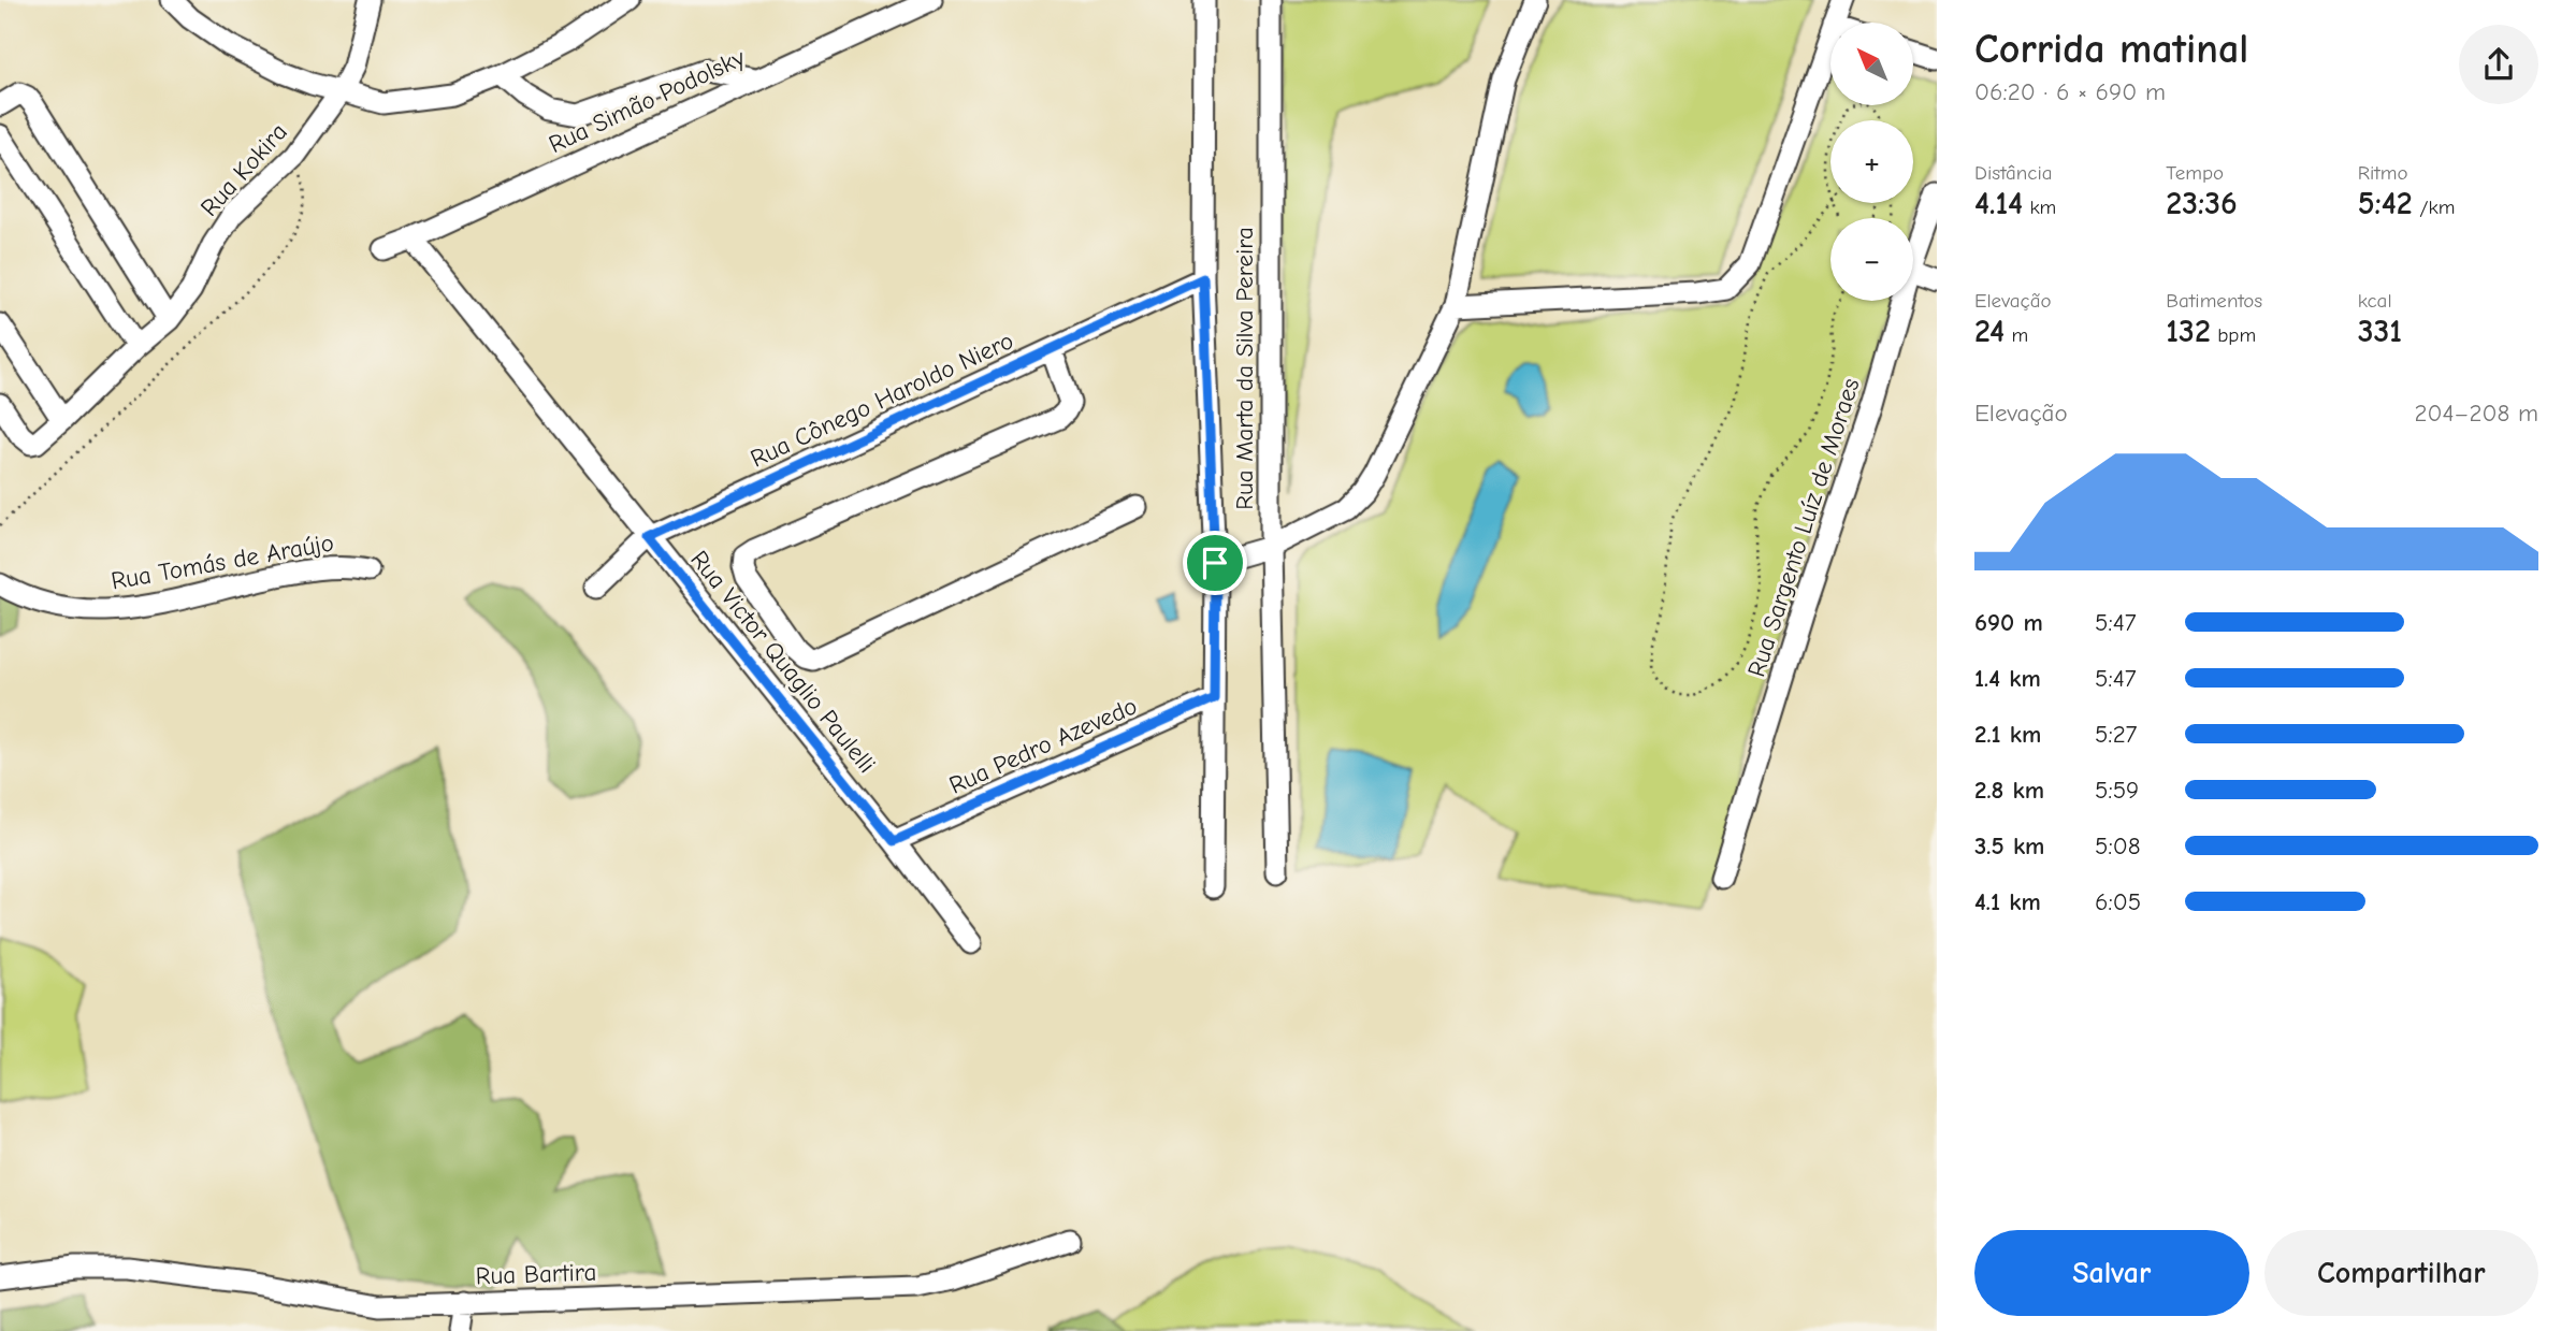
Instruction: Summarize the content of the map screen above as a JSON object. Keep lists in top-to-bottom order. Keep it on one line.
{"streets":{"street":["Rua Simão Podolsky","Rua Kokira","Rua Marta da Silva Pereira","Rua Cônego Haroldo Niero","Rua Sargento Luíz de Moraes","Rua Tomás de Araújo","Rua Victor Quaglio Paulelli","Rua Pedro Azevedo","Rua Bartira"]},"crossings":[["Rua Simão Podolsky","Rua Victor Quaglio Paulelli"],["Rua Marta da Silva Pereira","Rua Cônego Haroldo Niero"],["Rua Marta da Silva Pereira","Rua Pedro Azevedo"],["Rua Cônego Haroldo Niero","Rua Victor Quaglio Paulelli"],["Rua Victor Quaglio Paulelli","Rua Pedro Azevedo"]],"north":"top left","page":{"heading":["Corrida matinal","06:20 · 6 × 690 m"],"map_buttons":["+","−"],"stats":[["Distância","4.14 km"],["Tempo","23:36"],["Ritmo","5:42 /km"],["Elevação","24 m"],["Batimentos","132 bpm"],["kcal","331"]],"chart":["Elevação","204–208 m"],"list":[{"name":"690 m","note":"5:47"},{"name":"1.4 km","note":"5:47"},{"name":"2.1 km","note":"5:27"},{"name":"2.8 km","note":"5:59"},{"name":"3.5 km","note":"5:08"},{"name":"4.1 km","note":"6:05"}],"buttons":["Salvar","Compartilhar"]}}
